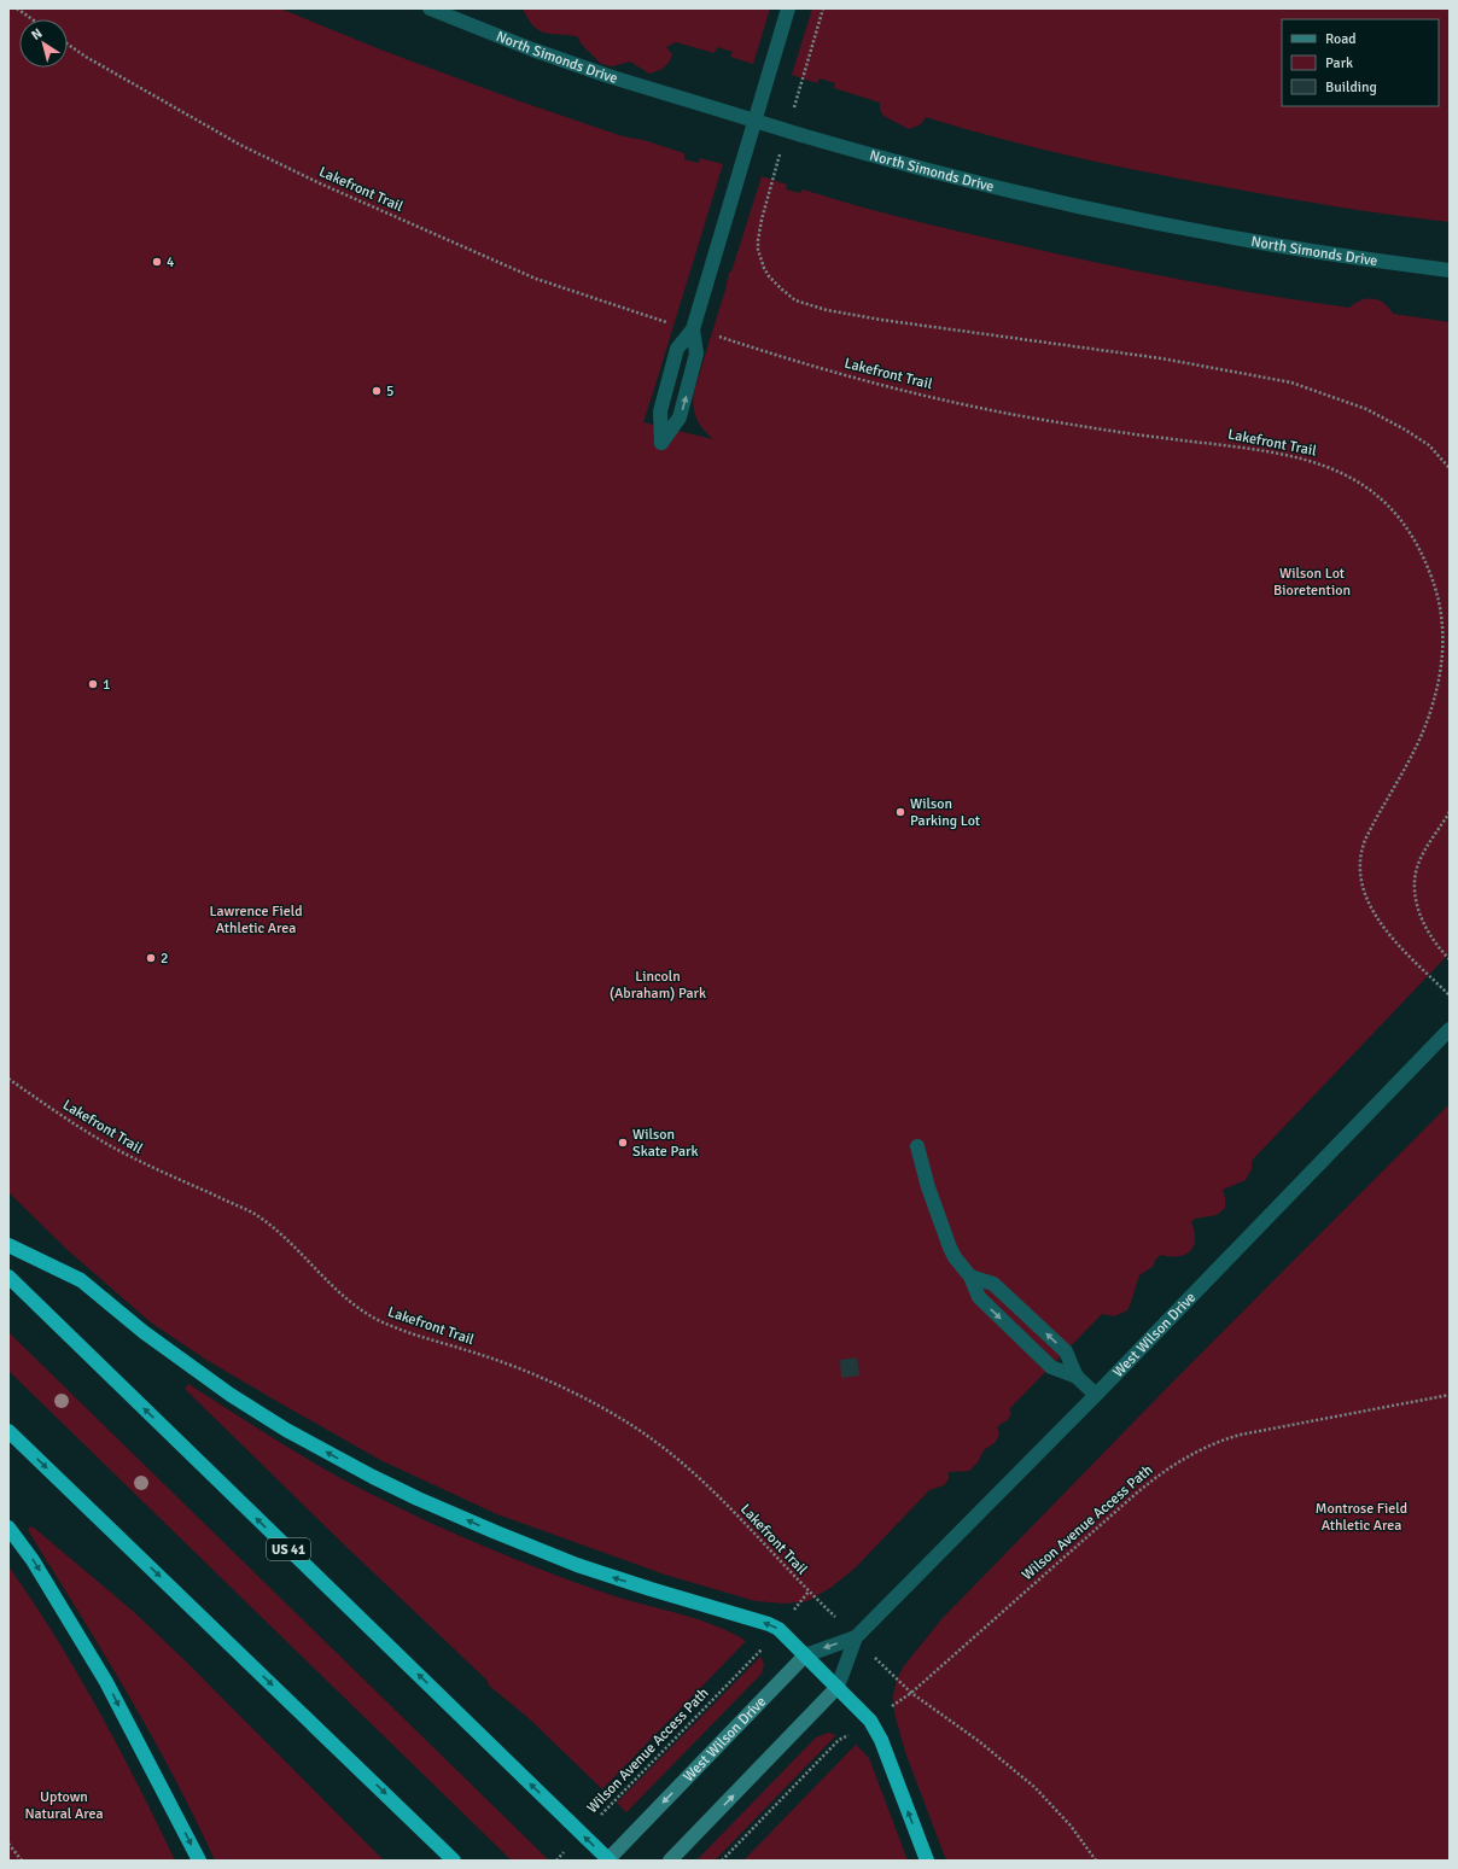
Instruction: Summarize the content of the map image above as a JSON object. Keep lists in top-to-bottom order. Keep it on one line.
{"streets":{"highway":["US 41"],"street":["West Wilson Drive"],"lane":["North Simonds Drive"],"path":["Lakefront Trail","Wilson Avenue Access Path"]},"crossings":[["West Wilson Drive","US 41"]],"parks":["Wilson Lot Bioretention","Lawrence Field Athletic Area","Lincoln (Abraham) Park","Montrose Field Athletic Area","Uptown Natural Area"],"places":["4","5","1","Wilson Parking Lot","2","Wilson Skate Park"],"legend":["Road","Park","Building"],"north":"top left"}
